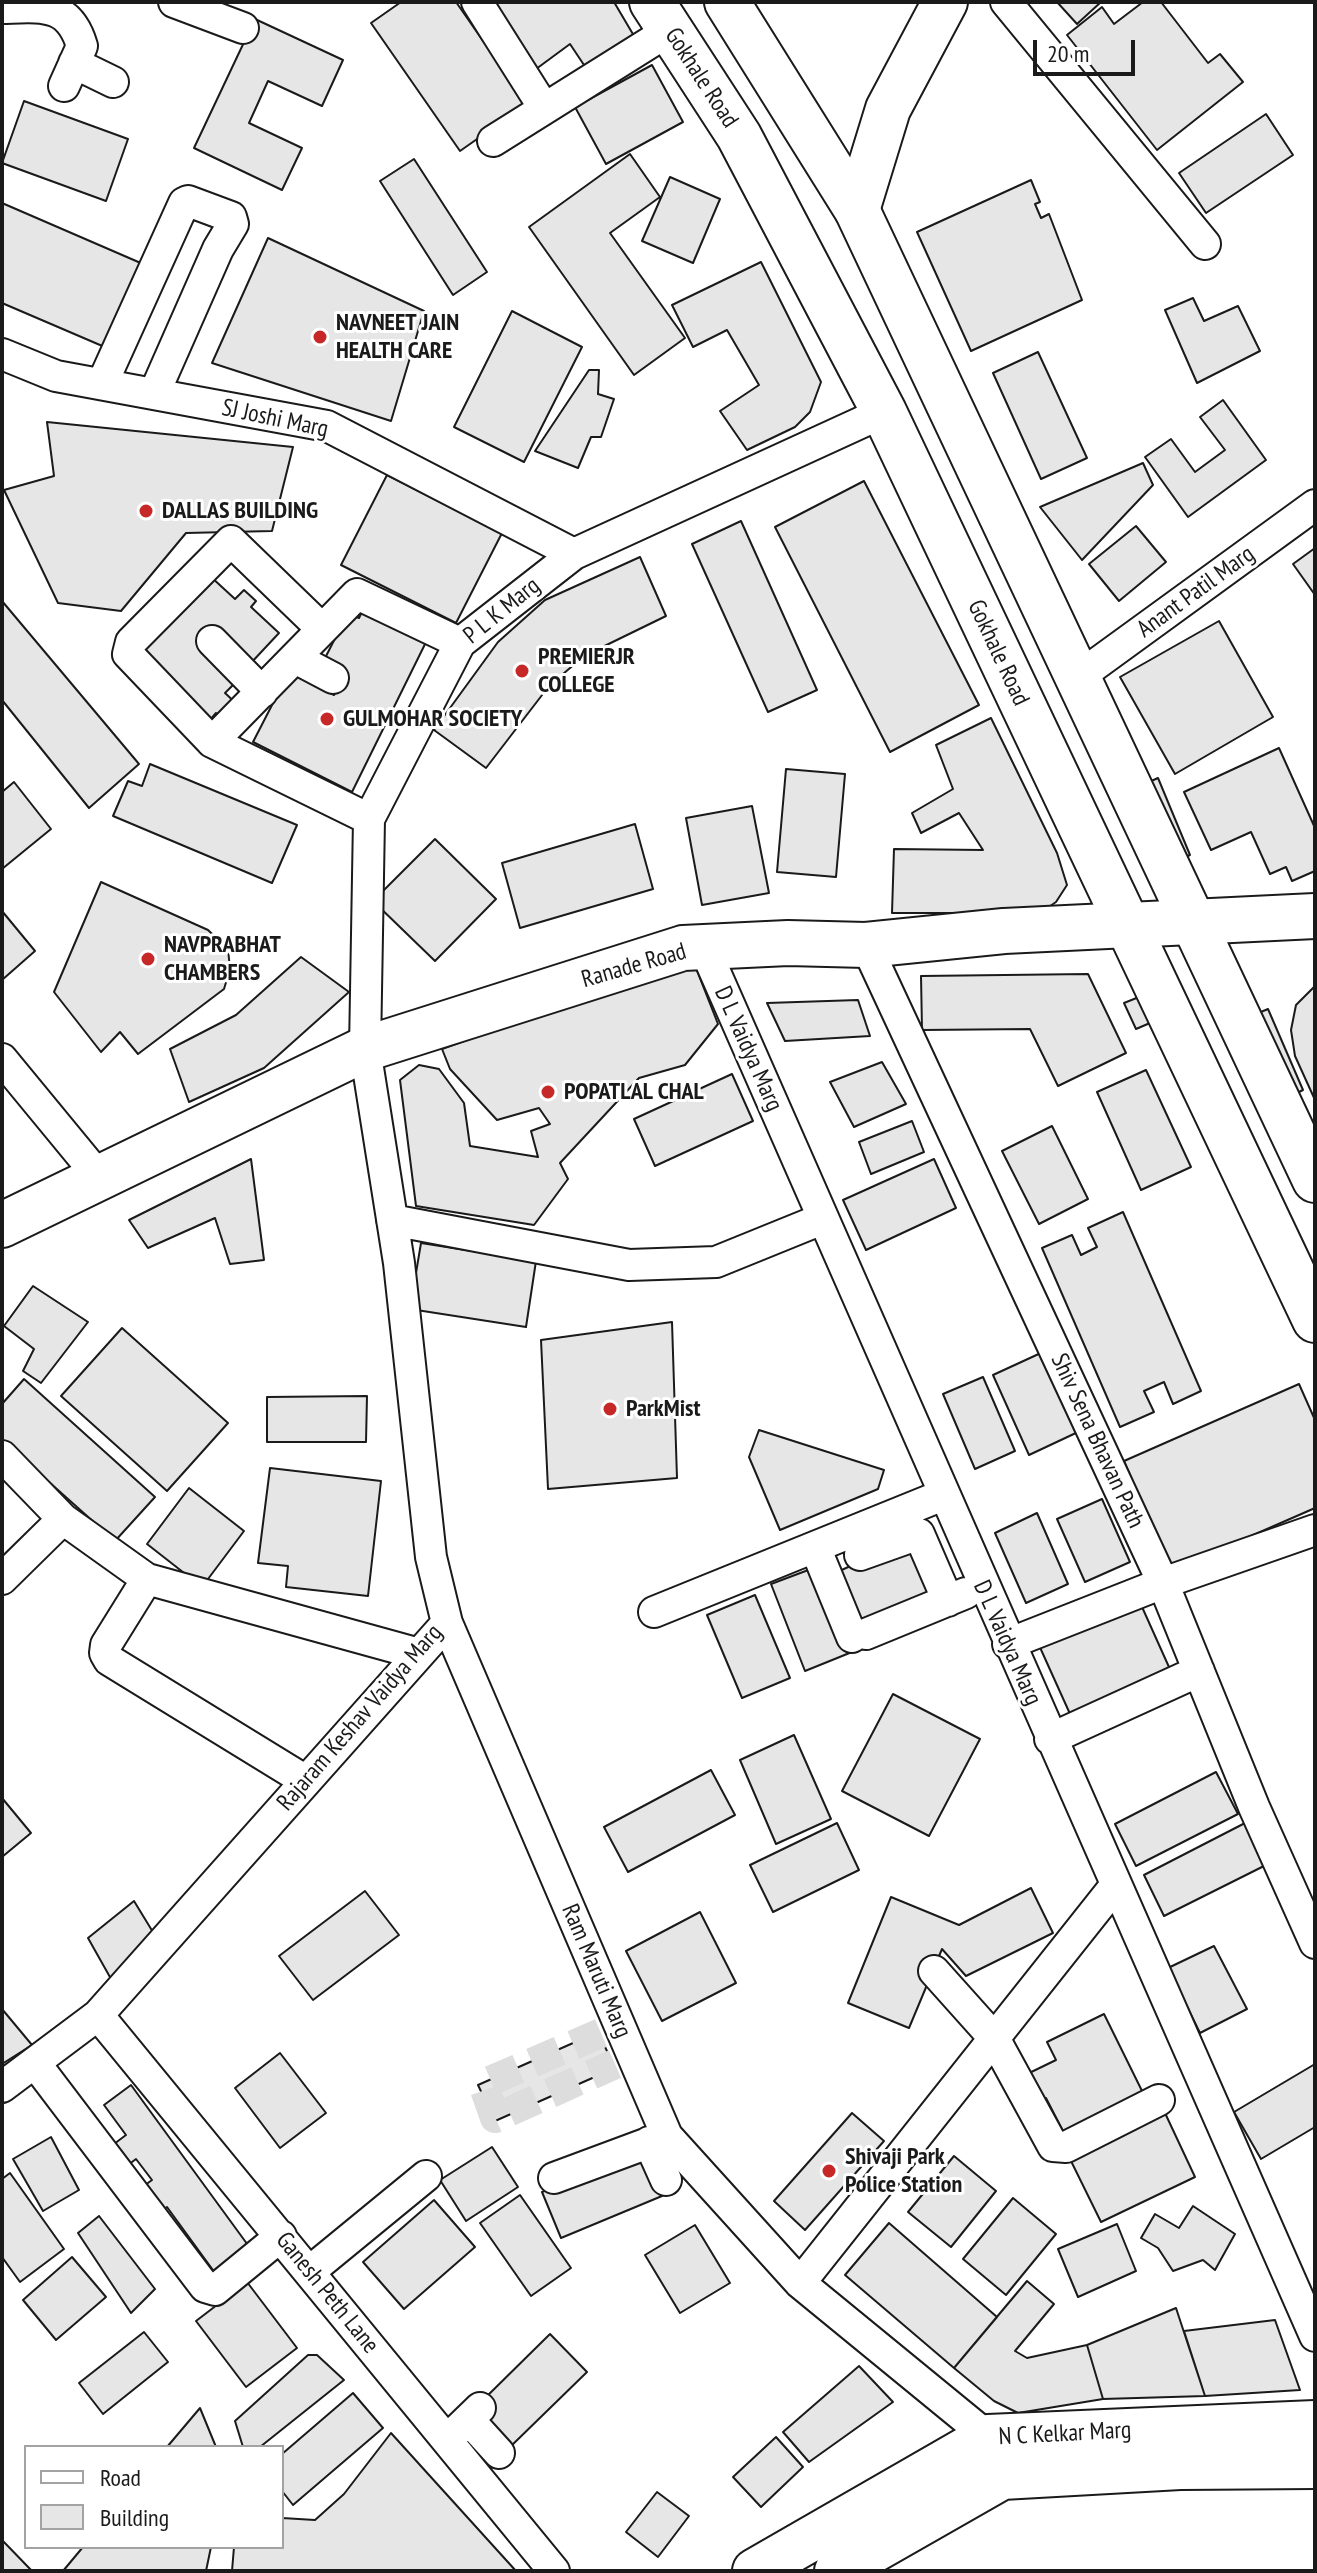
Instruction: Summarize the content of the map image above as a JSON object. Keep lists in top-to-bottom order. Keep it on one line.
{"streets":{"main road":["Gokhale Road","Ranade Road","N C Kelkar Marg"],"street":["SJ Joshi Marg","Anant Patil Marg","P L K Marg","D L Vaidya Marg","Shiv Sena Bhavan Path","Rajaram Keshav Vaidya Marg","Ram Maruti Marg","Ganesh Peth Lane"]},"crossings":[["Gokhale Road","P L K Marg"],["Gokhale Road","Ranade Road"],["SJ Joshi Marg","P L K Marg"],["P L K Marg","Ranade Road"],["P L K Marg","Rajaram Keshav Vaidya Marg"],["Ranade Road","D L Vaidya Marg"],["Ranade Road","Shiv Sena Bhavan Path"],["Ranade Road","Rajaram Keshav Vaidya Marg"],["Rajaram Keshav Vaidya Marg","Ram Maruti Marg"],["Rajaram Keshav Vaidya Marg","Ganesh Peth Lane"],["Ram Maruti Marg","N C Kelkar Marg"]],"places":["NAVNEET JAIN HEALTH CARE","DALLAS BUILDING","PREMIERJR COLLEGE","GULMOHAR SOCIETY","NAVPRABHAT CHAMBERS","POPATLAL CHAL","ParkMist","Shivaji Park Police Station"],"legend":["Road","Building"],"scale_bar":"20 m"}
